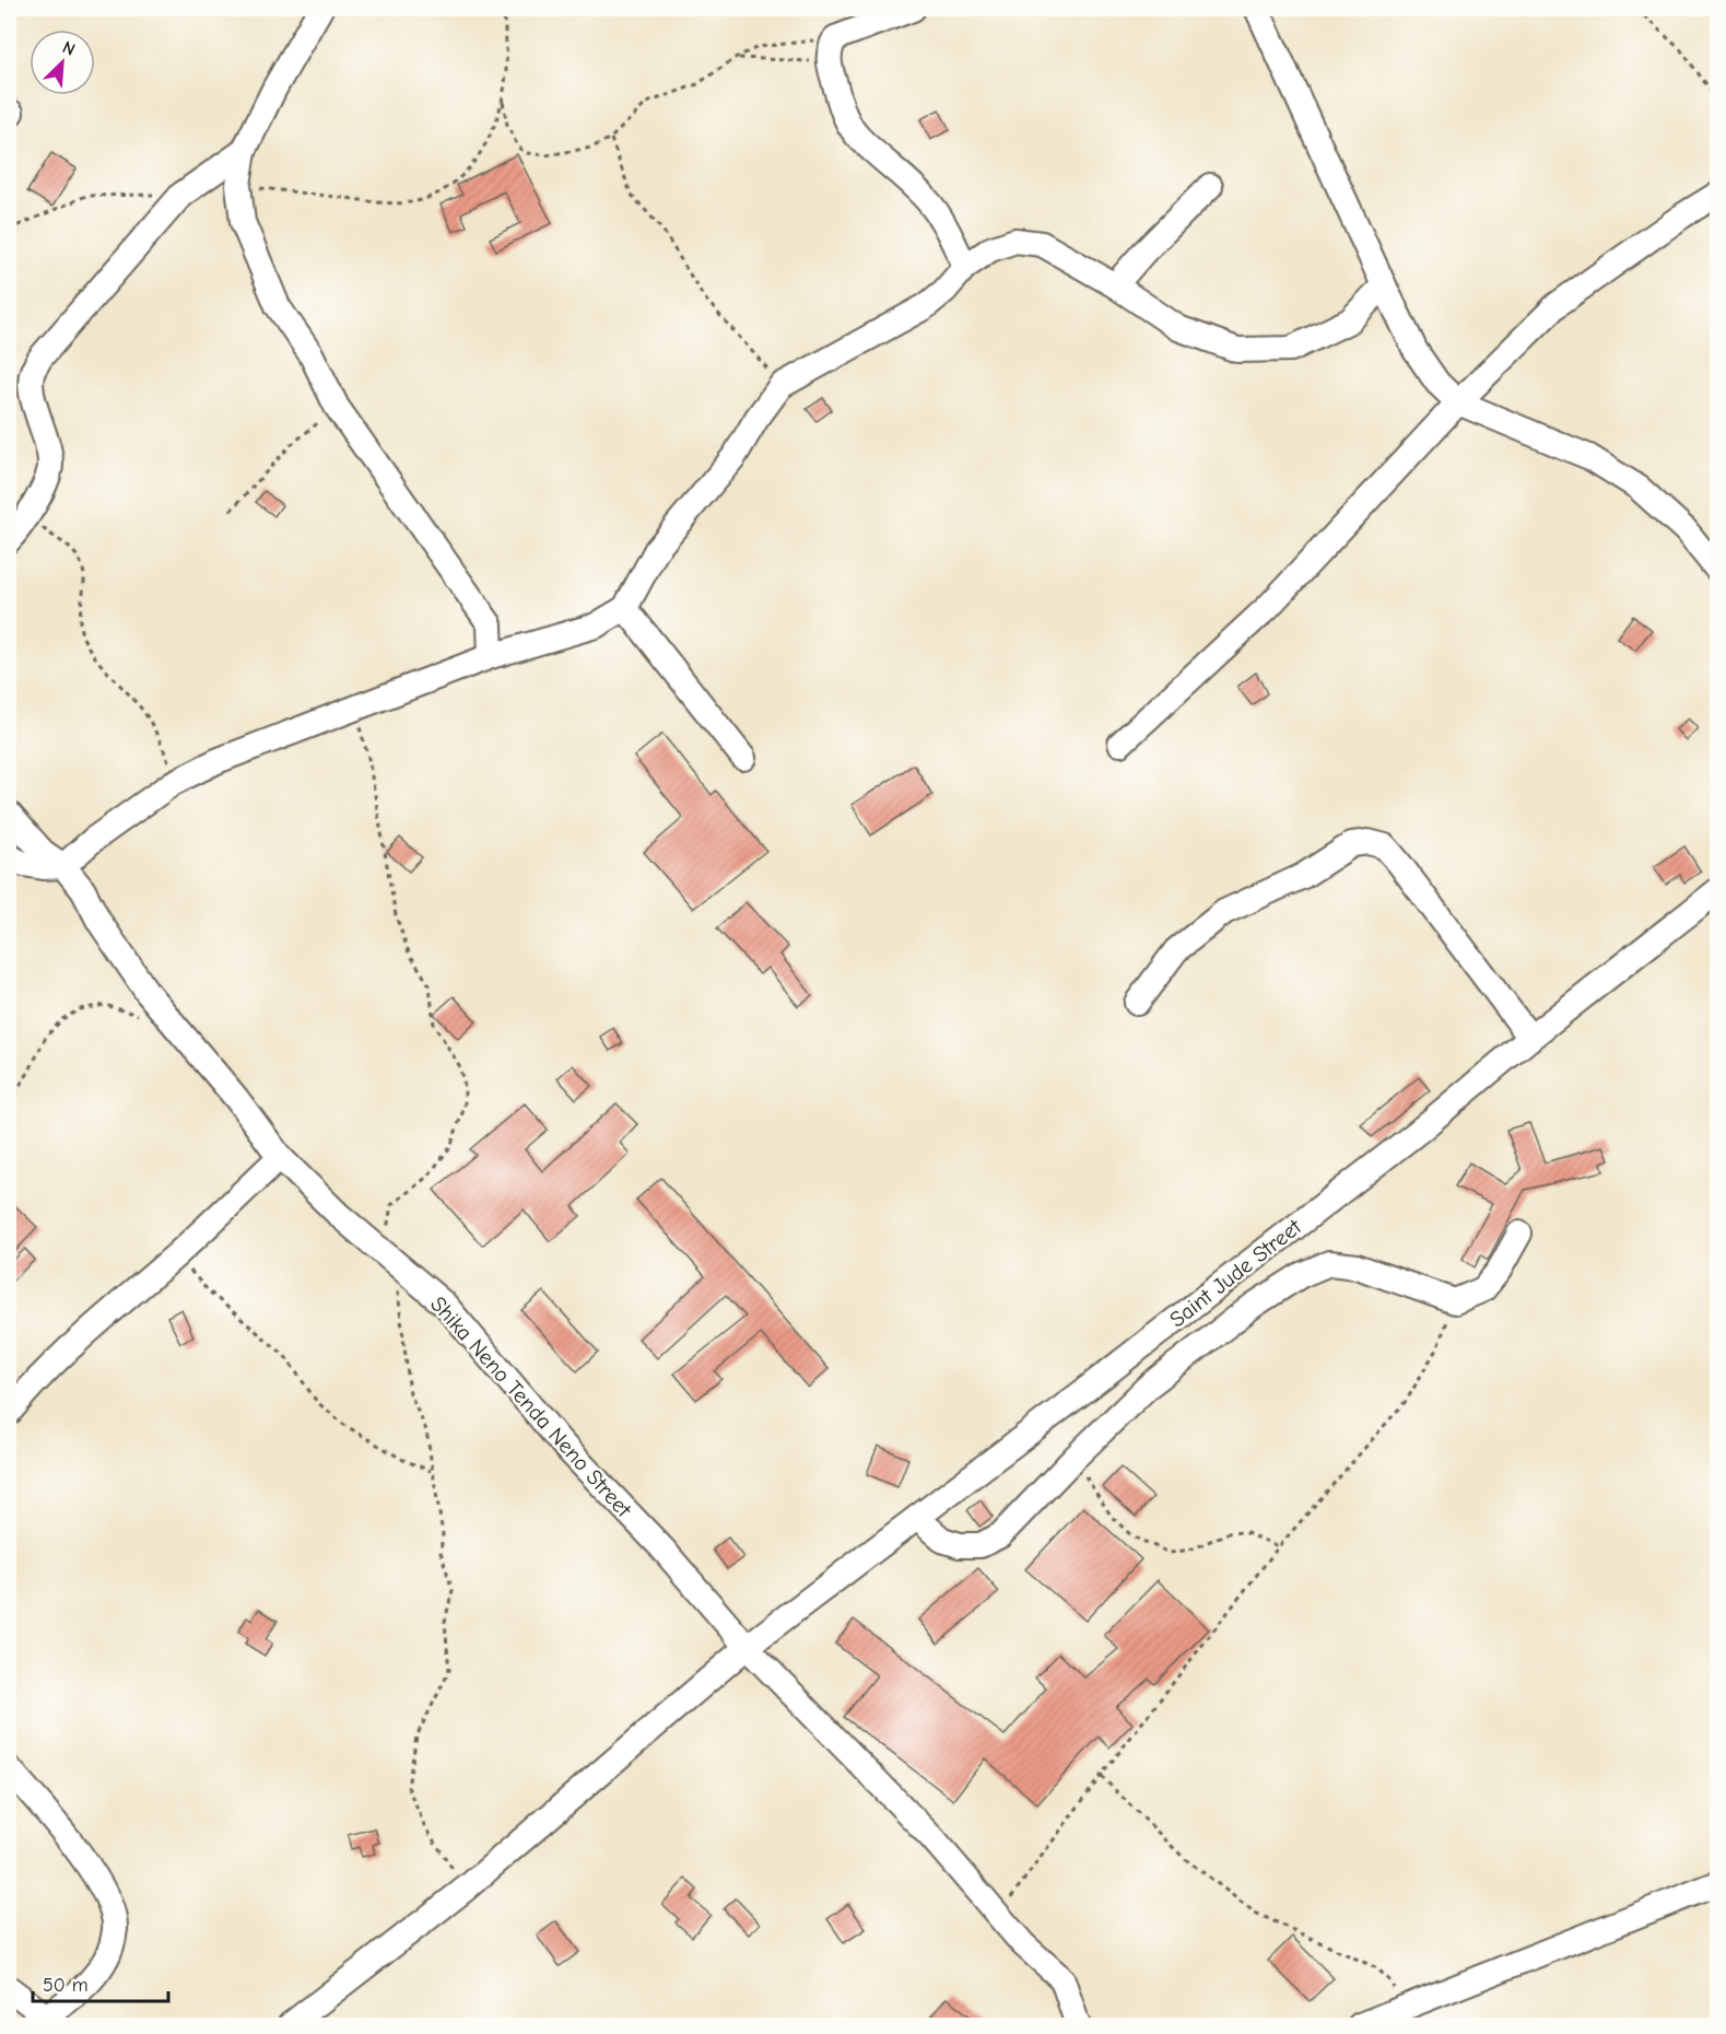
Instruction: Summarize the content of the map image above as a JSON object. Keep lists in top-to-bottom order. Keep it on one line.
{"streets":{"street":["Saint Jude Street","Shika Neno Tenda Neno Street"]},"crossings":[["Saint Jude Street","Shika Neno Tenda Neno Street"]],"scale_bar":"50 m","north":"top right"}
